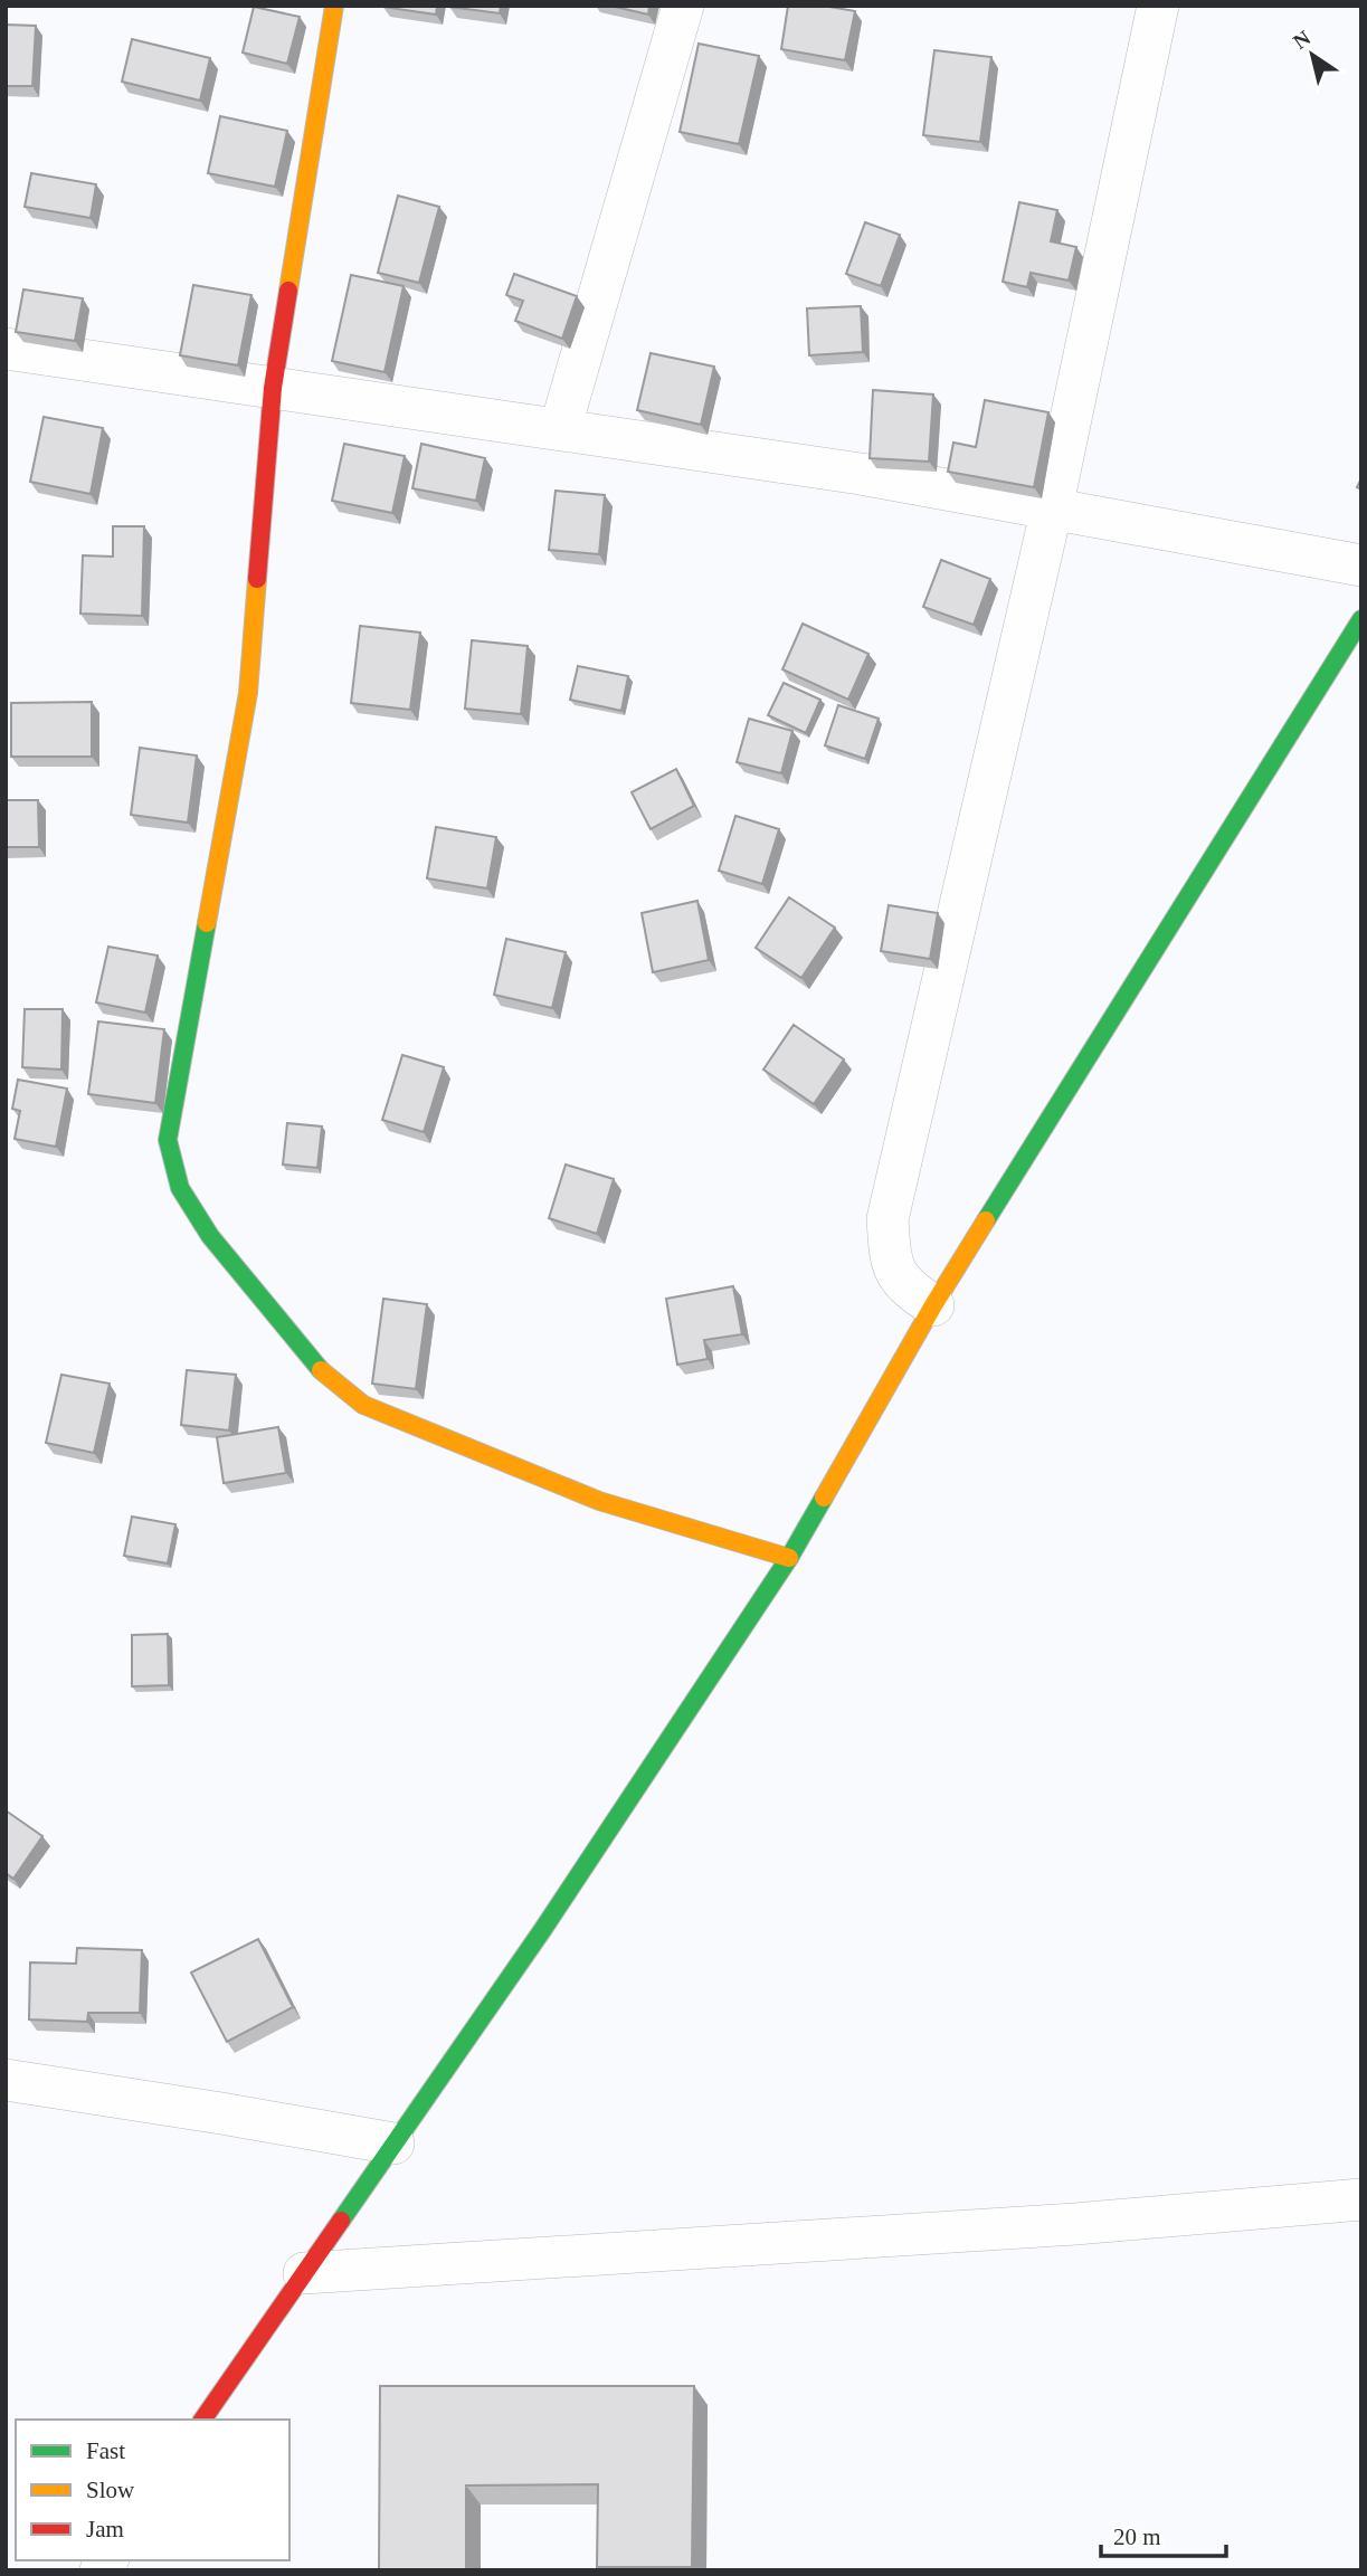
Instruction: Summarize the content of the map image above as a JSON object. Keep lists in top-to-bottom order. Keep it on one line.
{"legend":["Fast","Slow","Jam"],"scale_bar":"20 m","north":"top left"}
